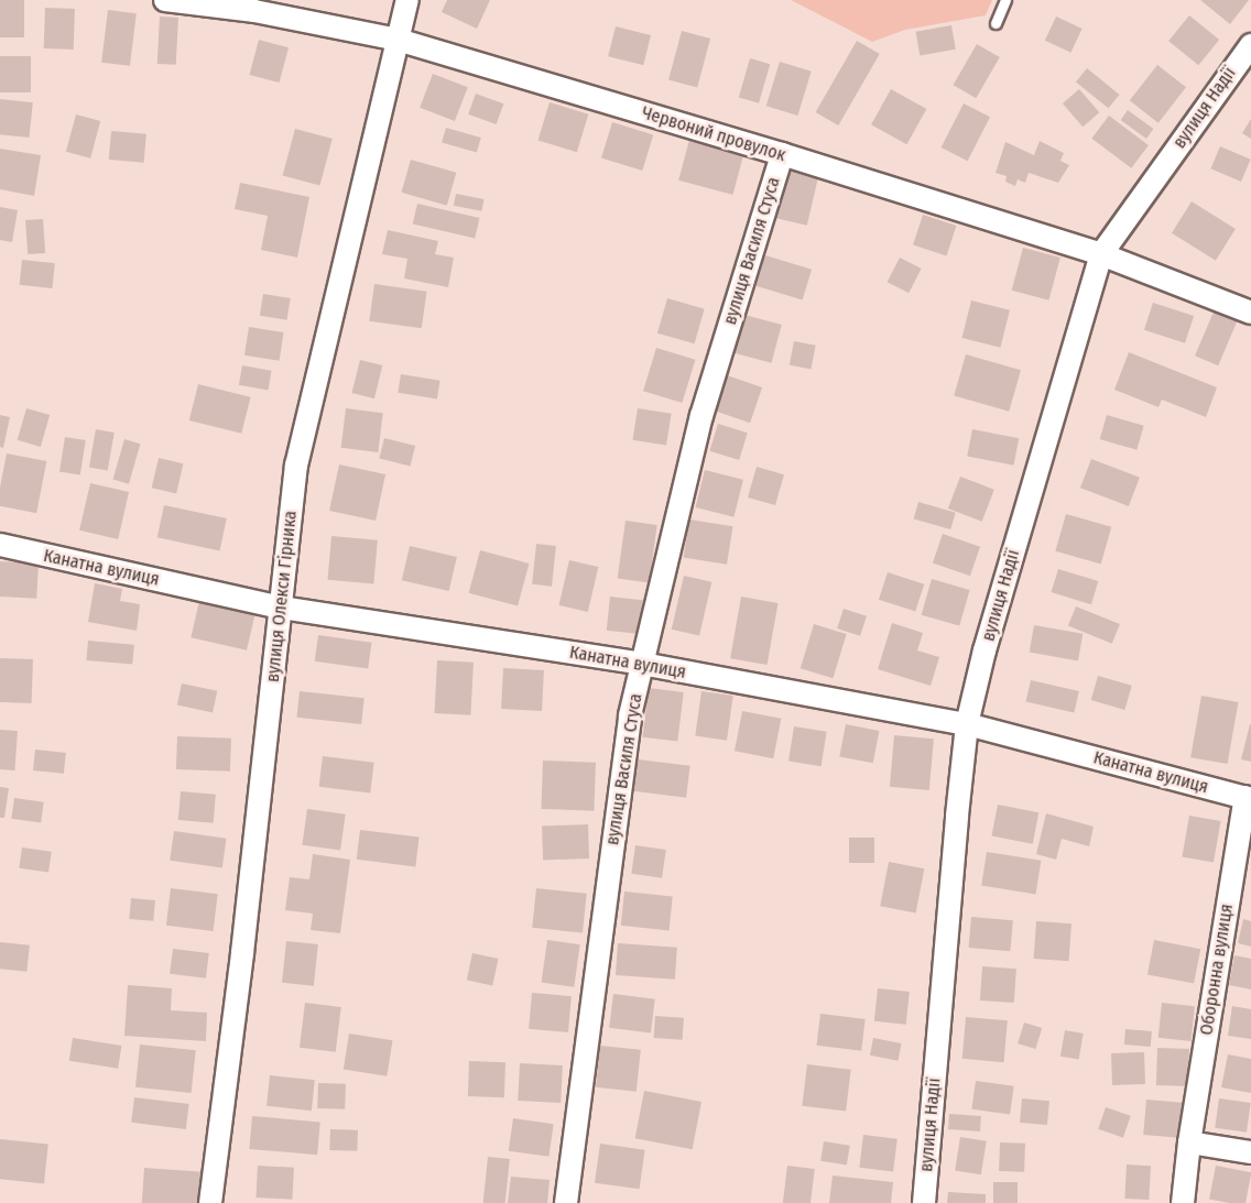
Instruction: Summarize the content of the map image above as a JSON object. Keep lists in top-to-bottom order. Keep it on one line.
{"streets":{"street":["вулиця Надії","Червоний провулок","вулиця Василя Стуса","Канатна вулиця","вулиця Олекси Гірника","Оборонна вулиця"]},"crossings":[["вулиця Надії","Червоний провулок"],["вулиця Надії","Канатна вулиця"],["Червоний провулок","вулиця Василя Стуса"],["Червоний провулок","вулиця Олекси Гірника"],["вулиця Василя Стуса","Канатна вулиця"],["Канатна вулиця","вулиця Олекси Гірника"],["Канатна вулиця","Оборонна вулиця"]]}
